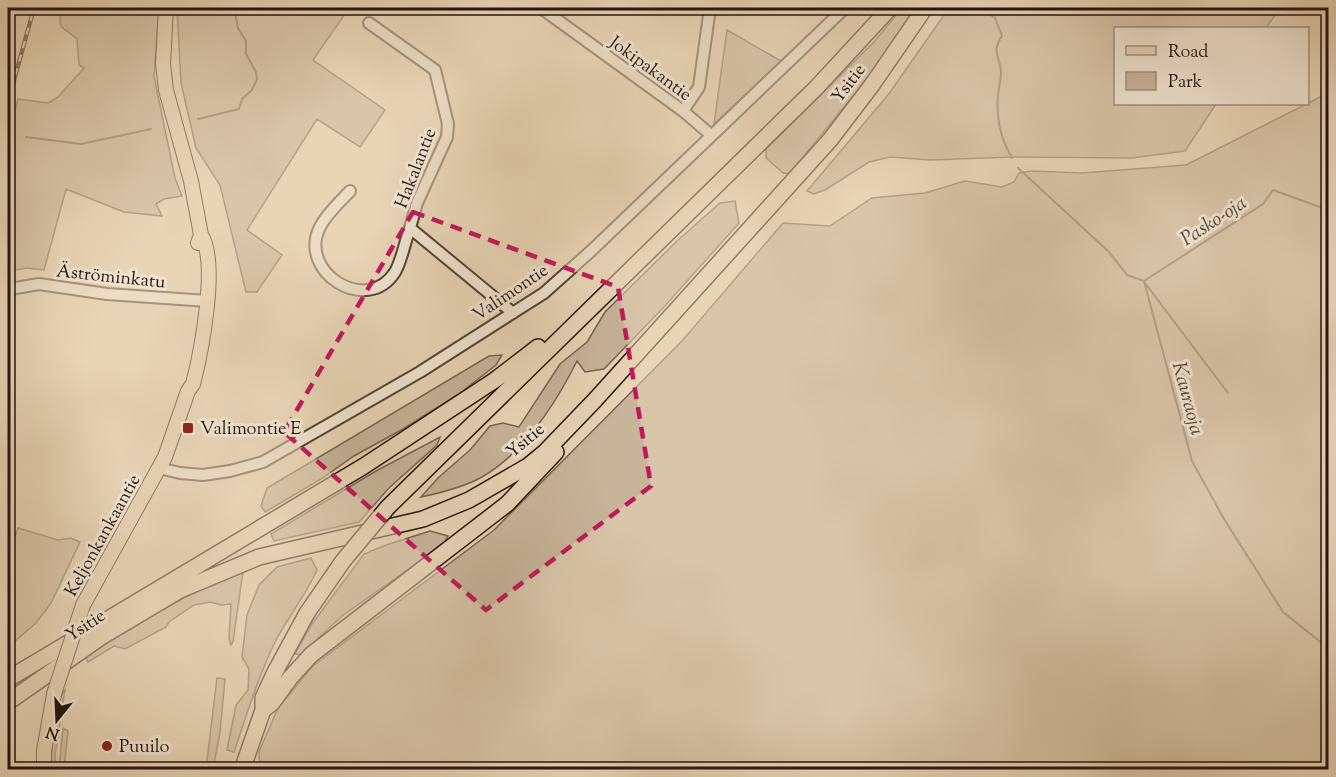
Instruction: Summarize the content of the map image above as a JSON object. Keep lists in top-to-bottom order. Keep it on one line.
{"streets":{"highway":["Ysitie"],"main road":["Keljonkankaantie"],"street":["Jokipakantie","Hakalantie","Äströminkatu","Valimontie"]},"crossings":[["Jokipakantie","Valimontie"],["Hakalantie","Valimontie"],["Äströminkatu","Keljonkankaantie"],["Valimontie","Keljonkankaantie"]],"water":["Pasko-oja","Kauraoja"],"places":{"transit":["Valimontie E"],"other":["Puuilo"]},"legend":["Road","Park"],"north":"bottom"}
